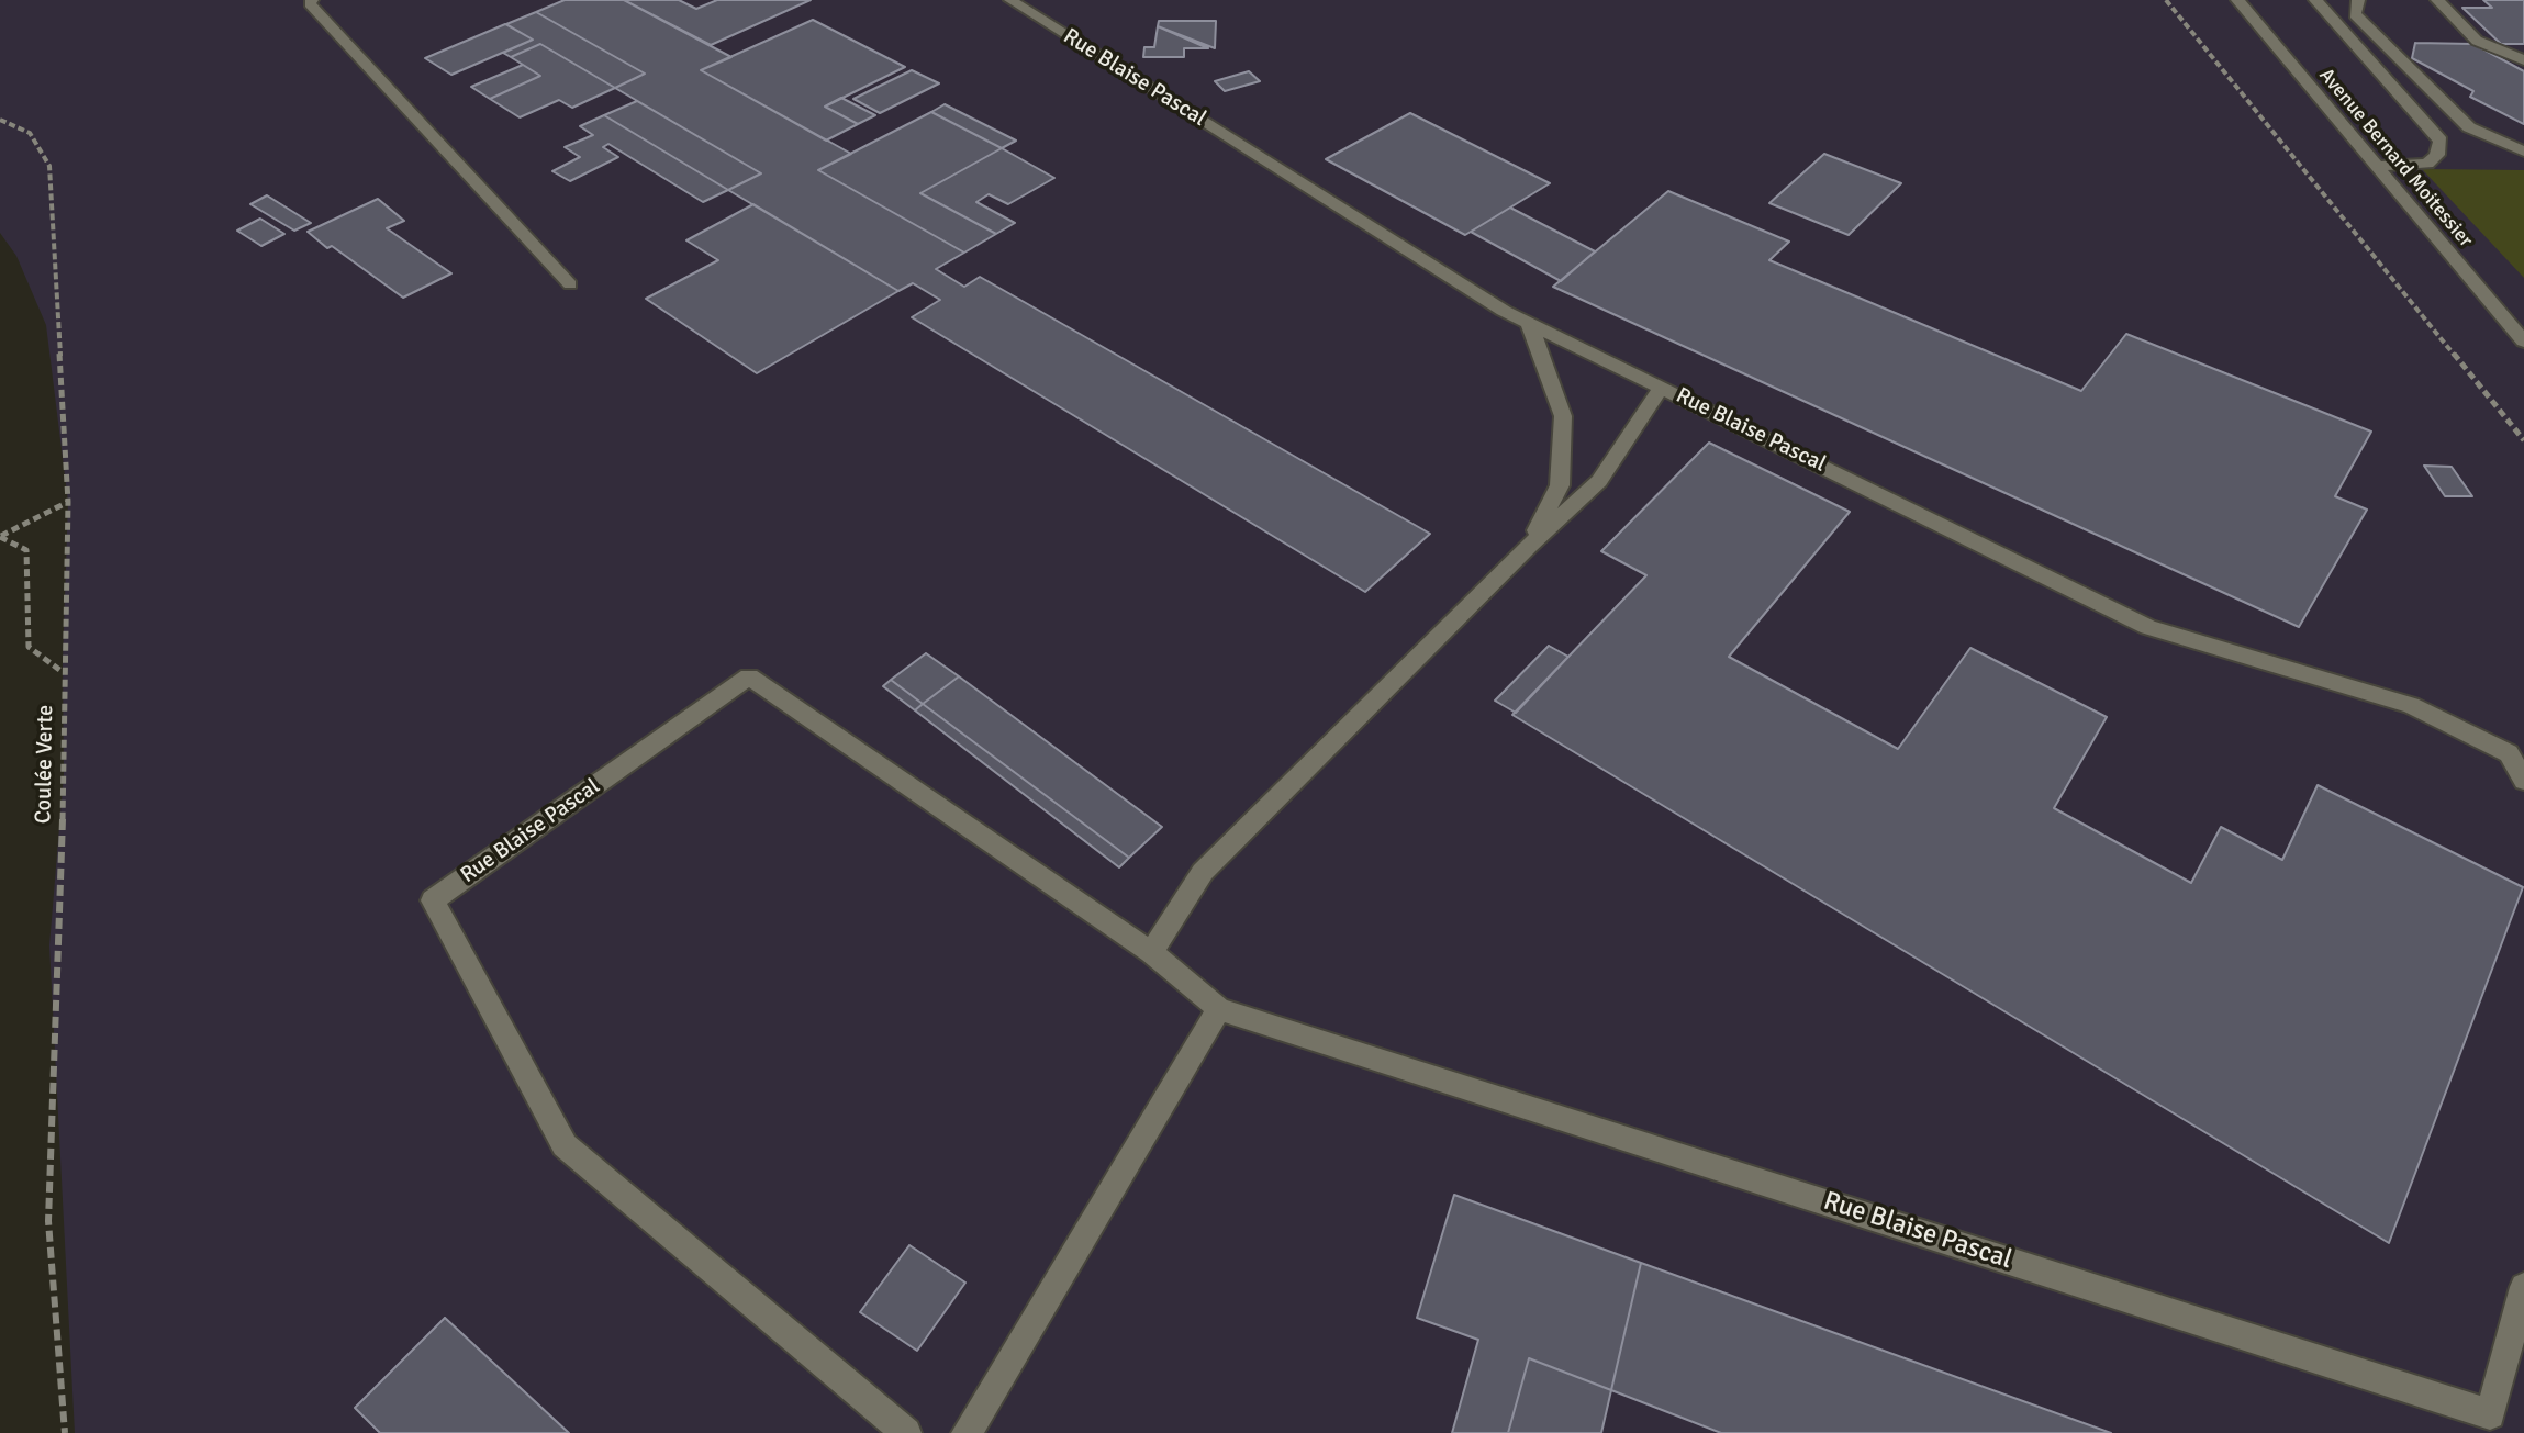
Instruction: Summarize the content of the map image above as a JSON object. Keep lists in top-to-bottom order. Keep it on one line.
{"streets":{"street":["Rue Blaise Pascal","Avenue Bernard Moitessier"],"path":["Coulée Verte"]}}
